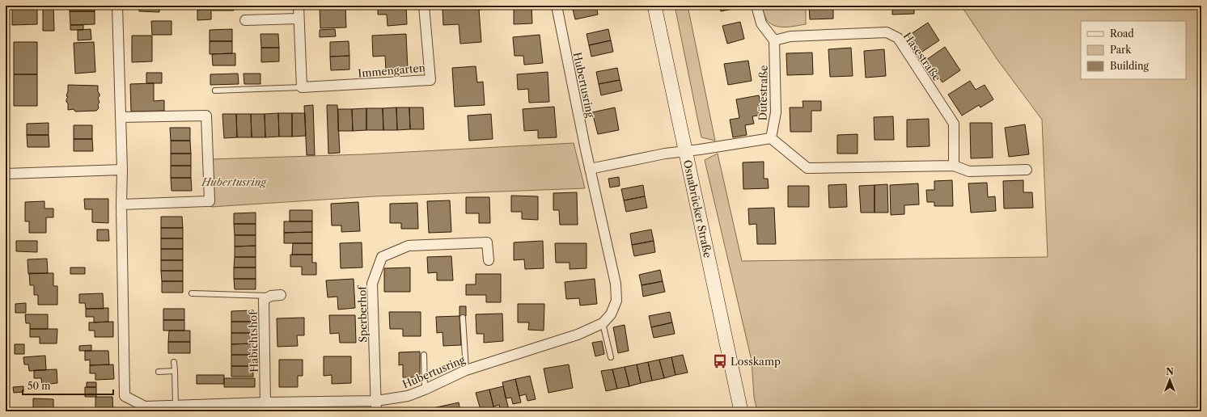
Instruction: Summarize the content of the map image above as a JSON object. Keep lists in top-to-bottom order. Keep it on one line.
{"streets":{"street":["Hasestraße","Immengarten","Hubertusring","Dütestraße","Osnabrücker Straße","Sperberhof","Habichtshof"]},"crossings":[["Hasestraße","Dütestraße"],["Hubertusring","Sperberhof"],["Hubertusring","Habichtshof"]],"parks":["Hubertusring"],"places":{"bus stop":["Losskamp"]},"legend":["Road","Park","Building"],"scale_bar":"50 m","north":"top"}
